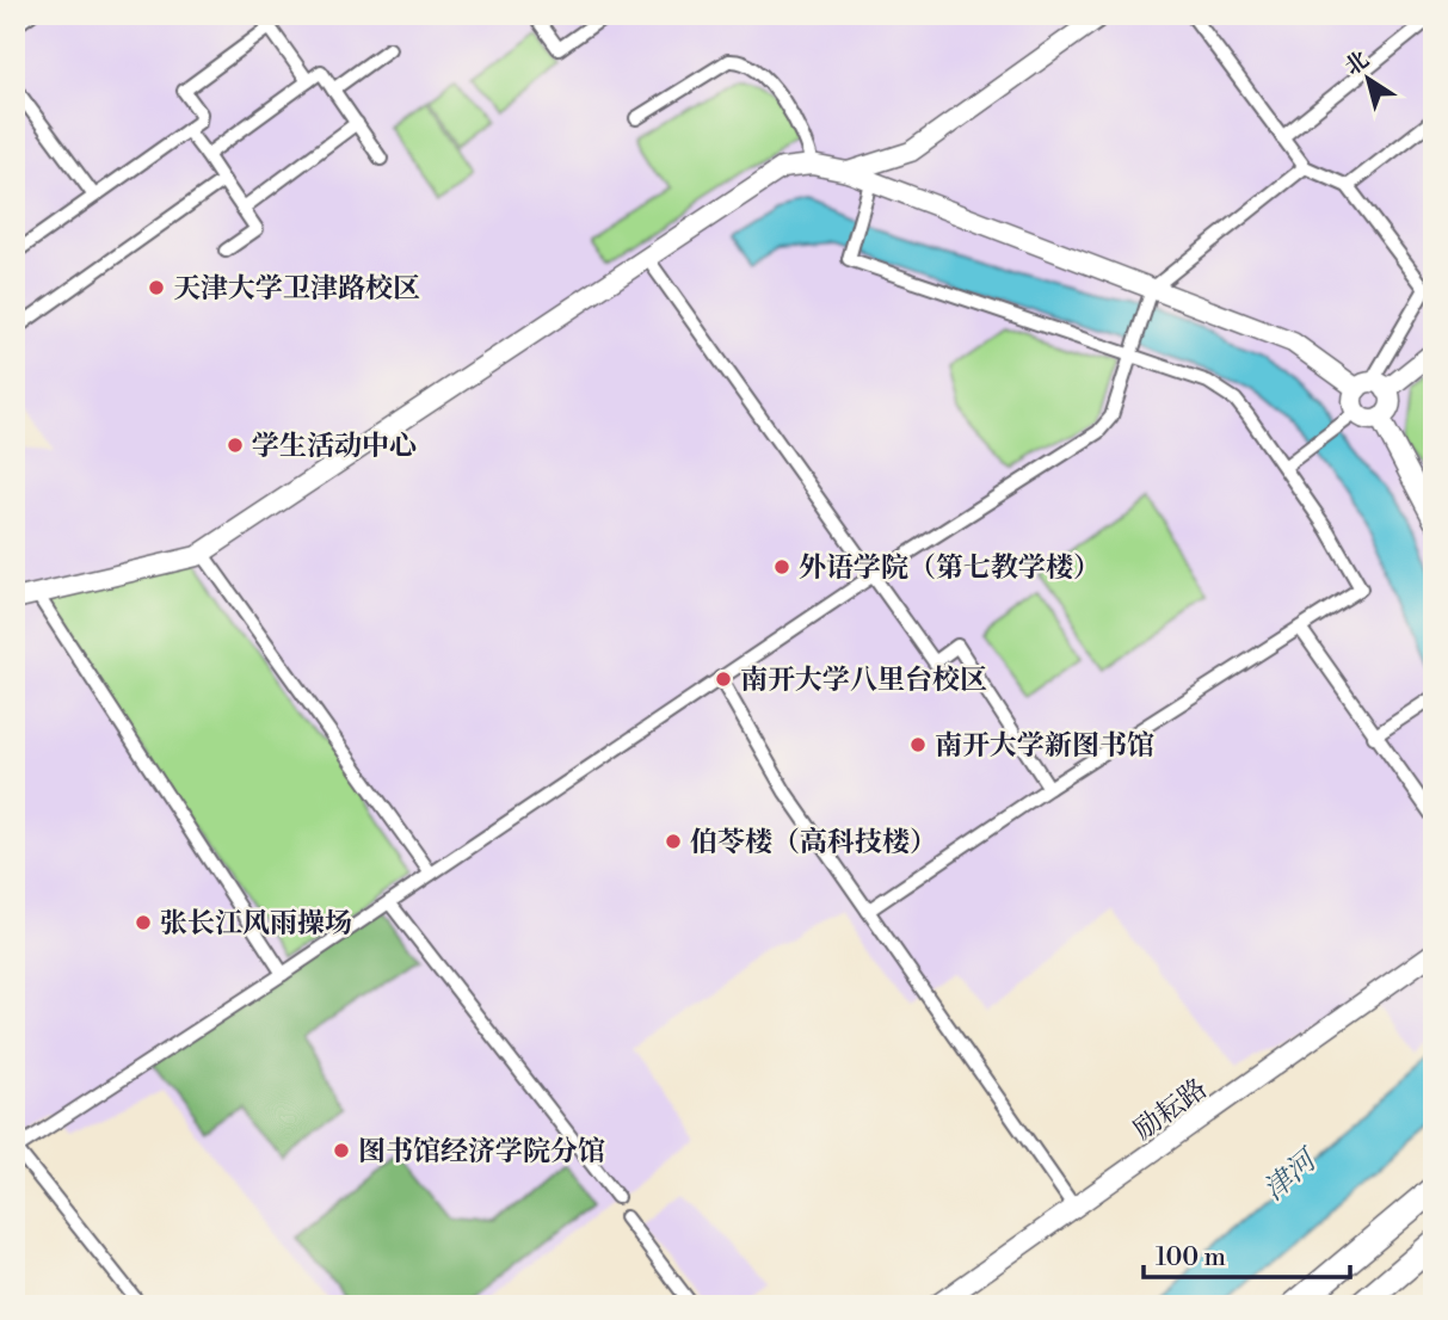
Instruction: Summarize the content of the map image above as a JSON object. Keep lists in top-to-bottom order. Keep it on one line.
{"streets":{"street":["励耘路"]},"water":["津河"],"places":["天津大学卫津路校区","学生活动中心","外语学院（第七教学楼）","南开大学八里台校区","南开大学新图书馆","伯苓楼（高科技楼）","张长江风雨操场","图书馆经济学院分馆"],"scale_bar":"100 m","north":"top left"}
